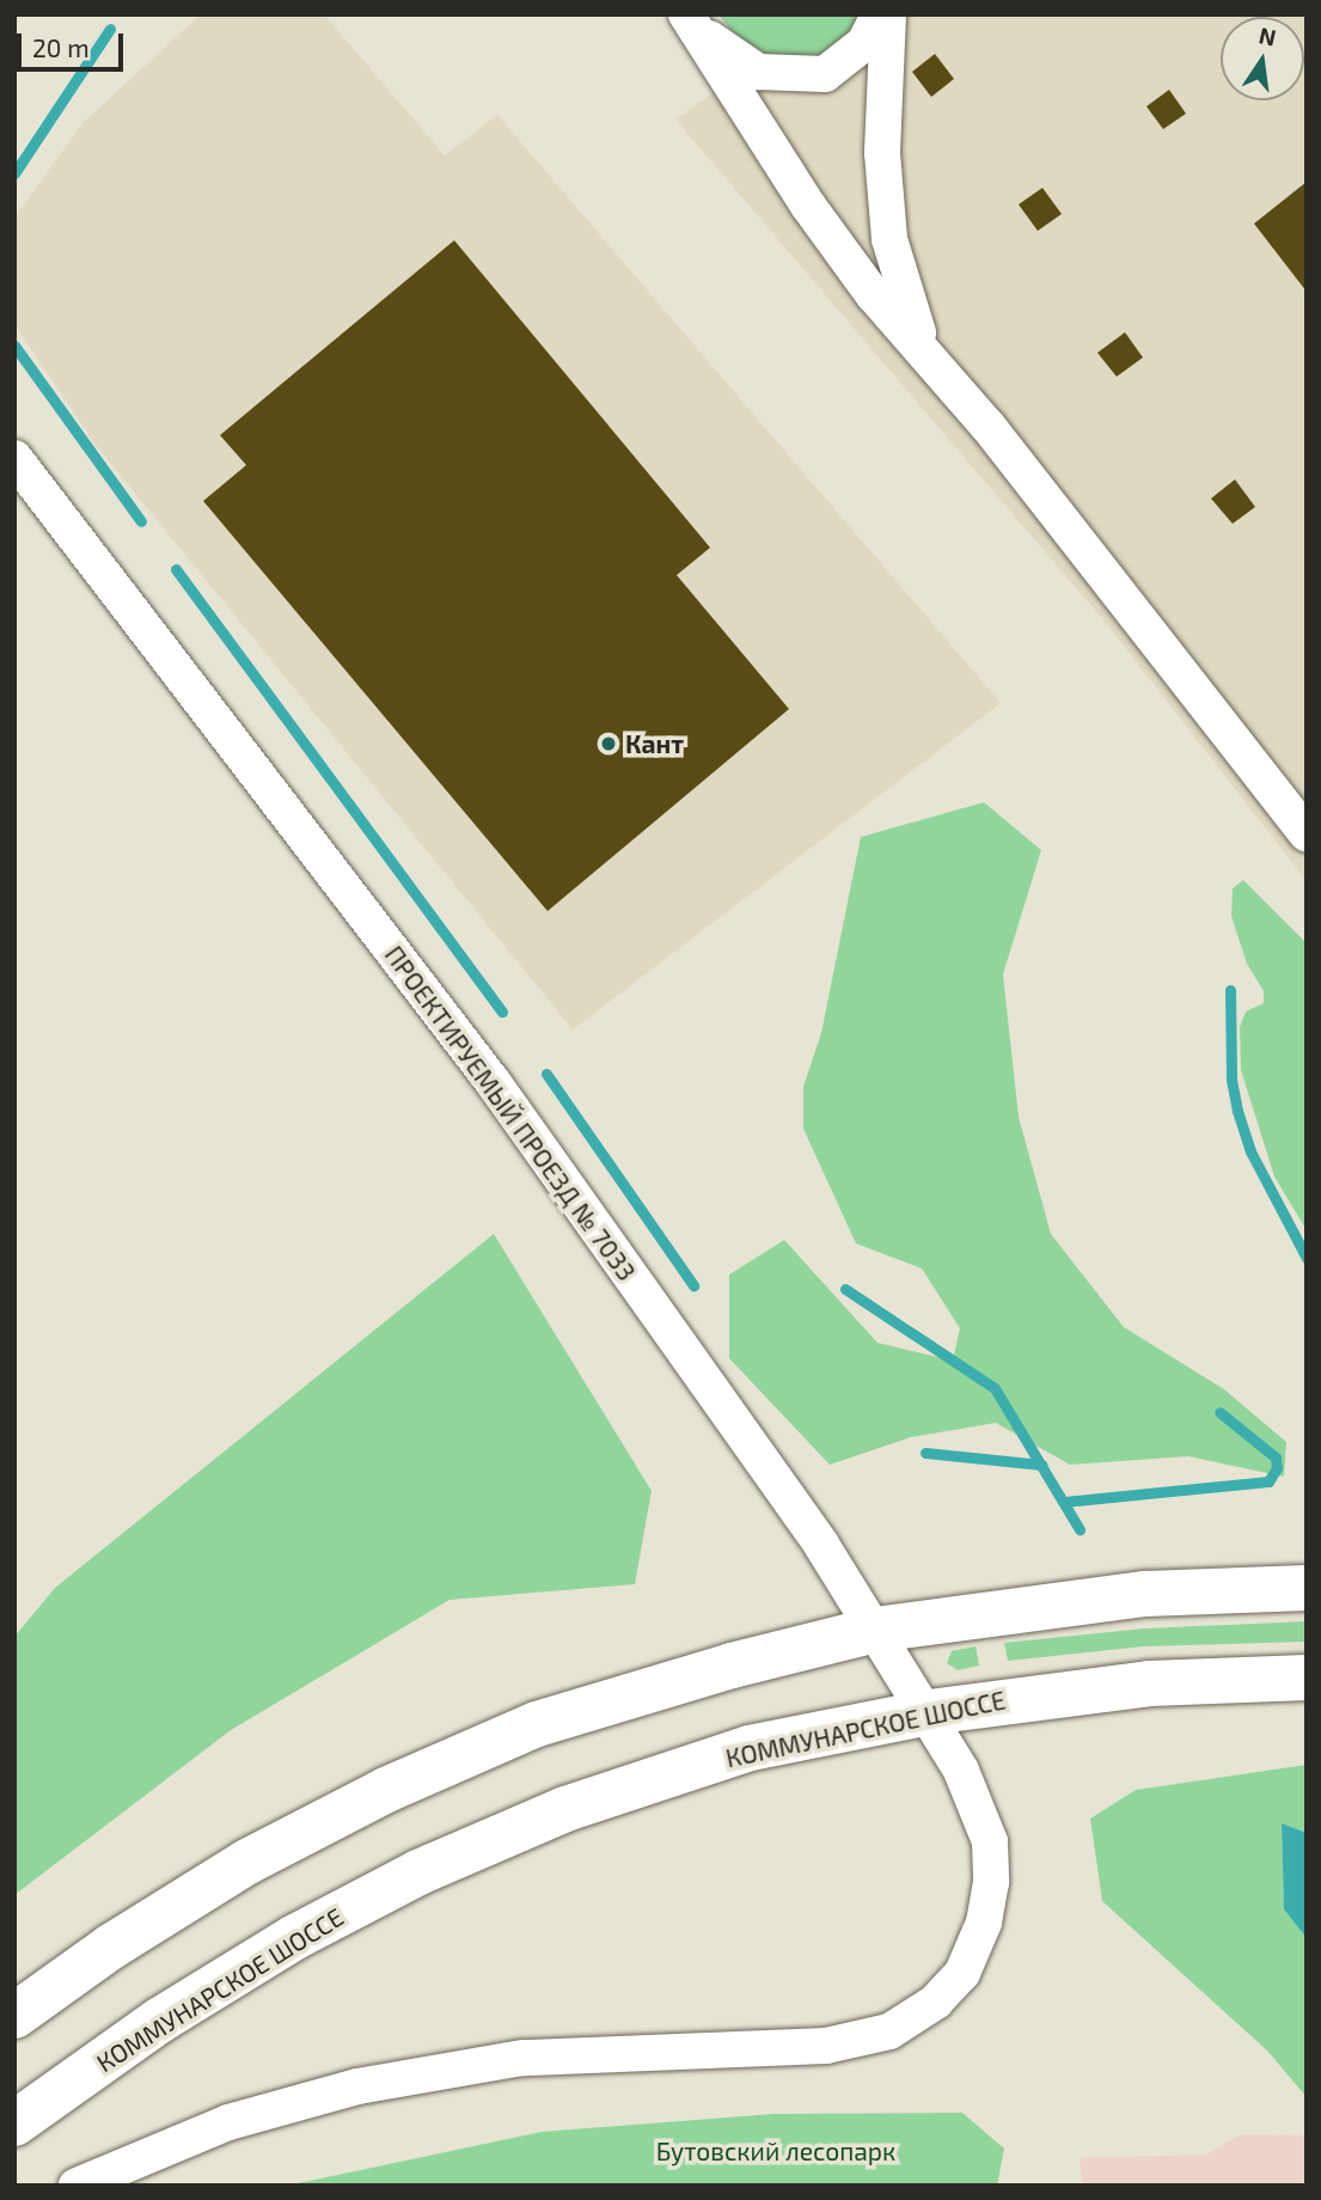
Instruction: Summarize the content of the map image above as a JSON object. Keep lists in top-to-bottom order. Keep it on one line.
{"streets":{"main road":["КОММУНАРСКОЕ ШОССЕ"],"street":["ПРОЕКТИРУЕМЫЙ ПРОЕЗД № 7033"]},"crossings":[["ПРОЕКТИРУЕМЫЙ ПРОЕЗД № 7033","КОММУНАРСКОЕ ШОССЕ"]],"parks":["Бутовский лесопарк"],"places":["Кант"],"scale_bar":"20 m","north":"top"}
